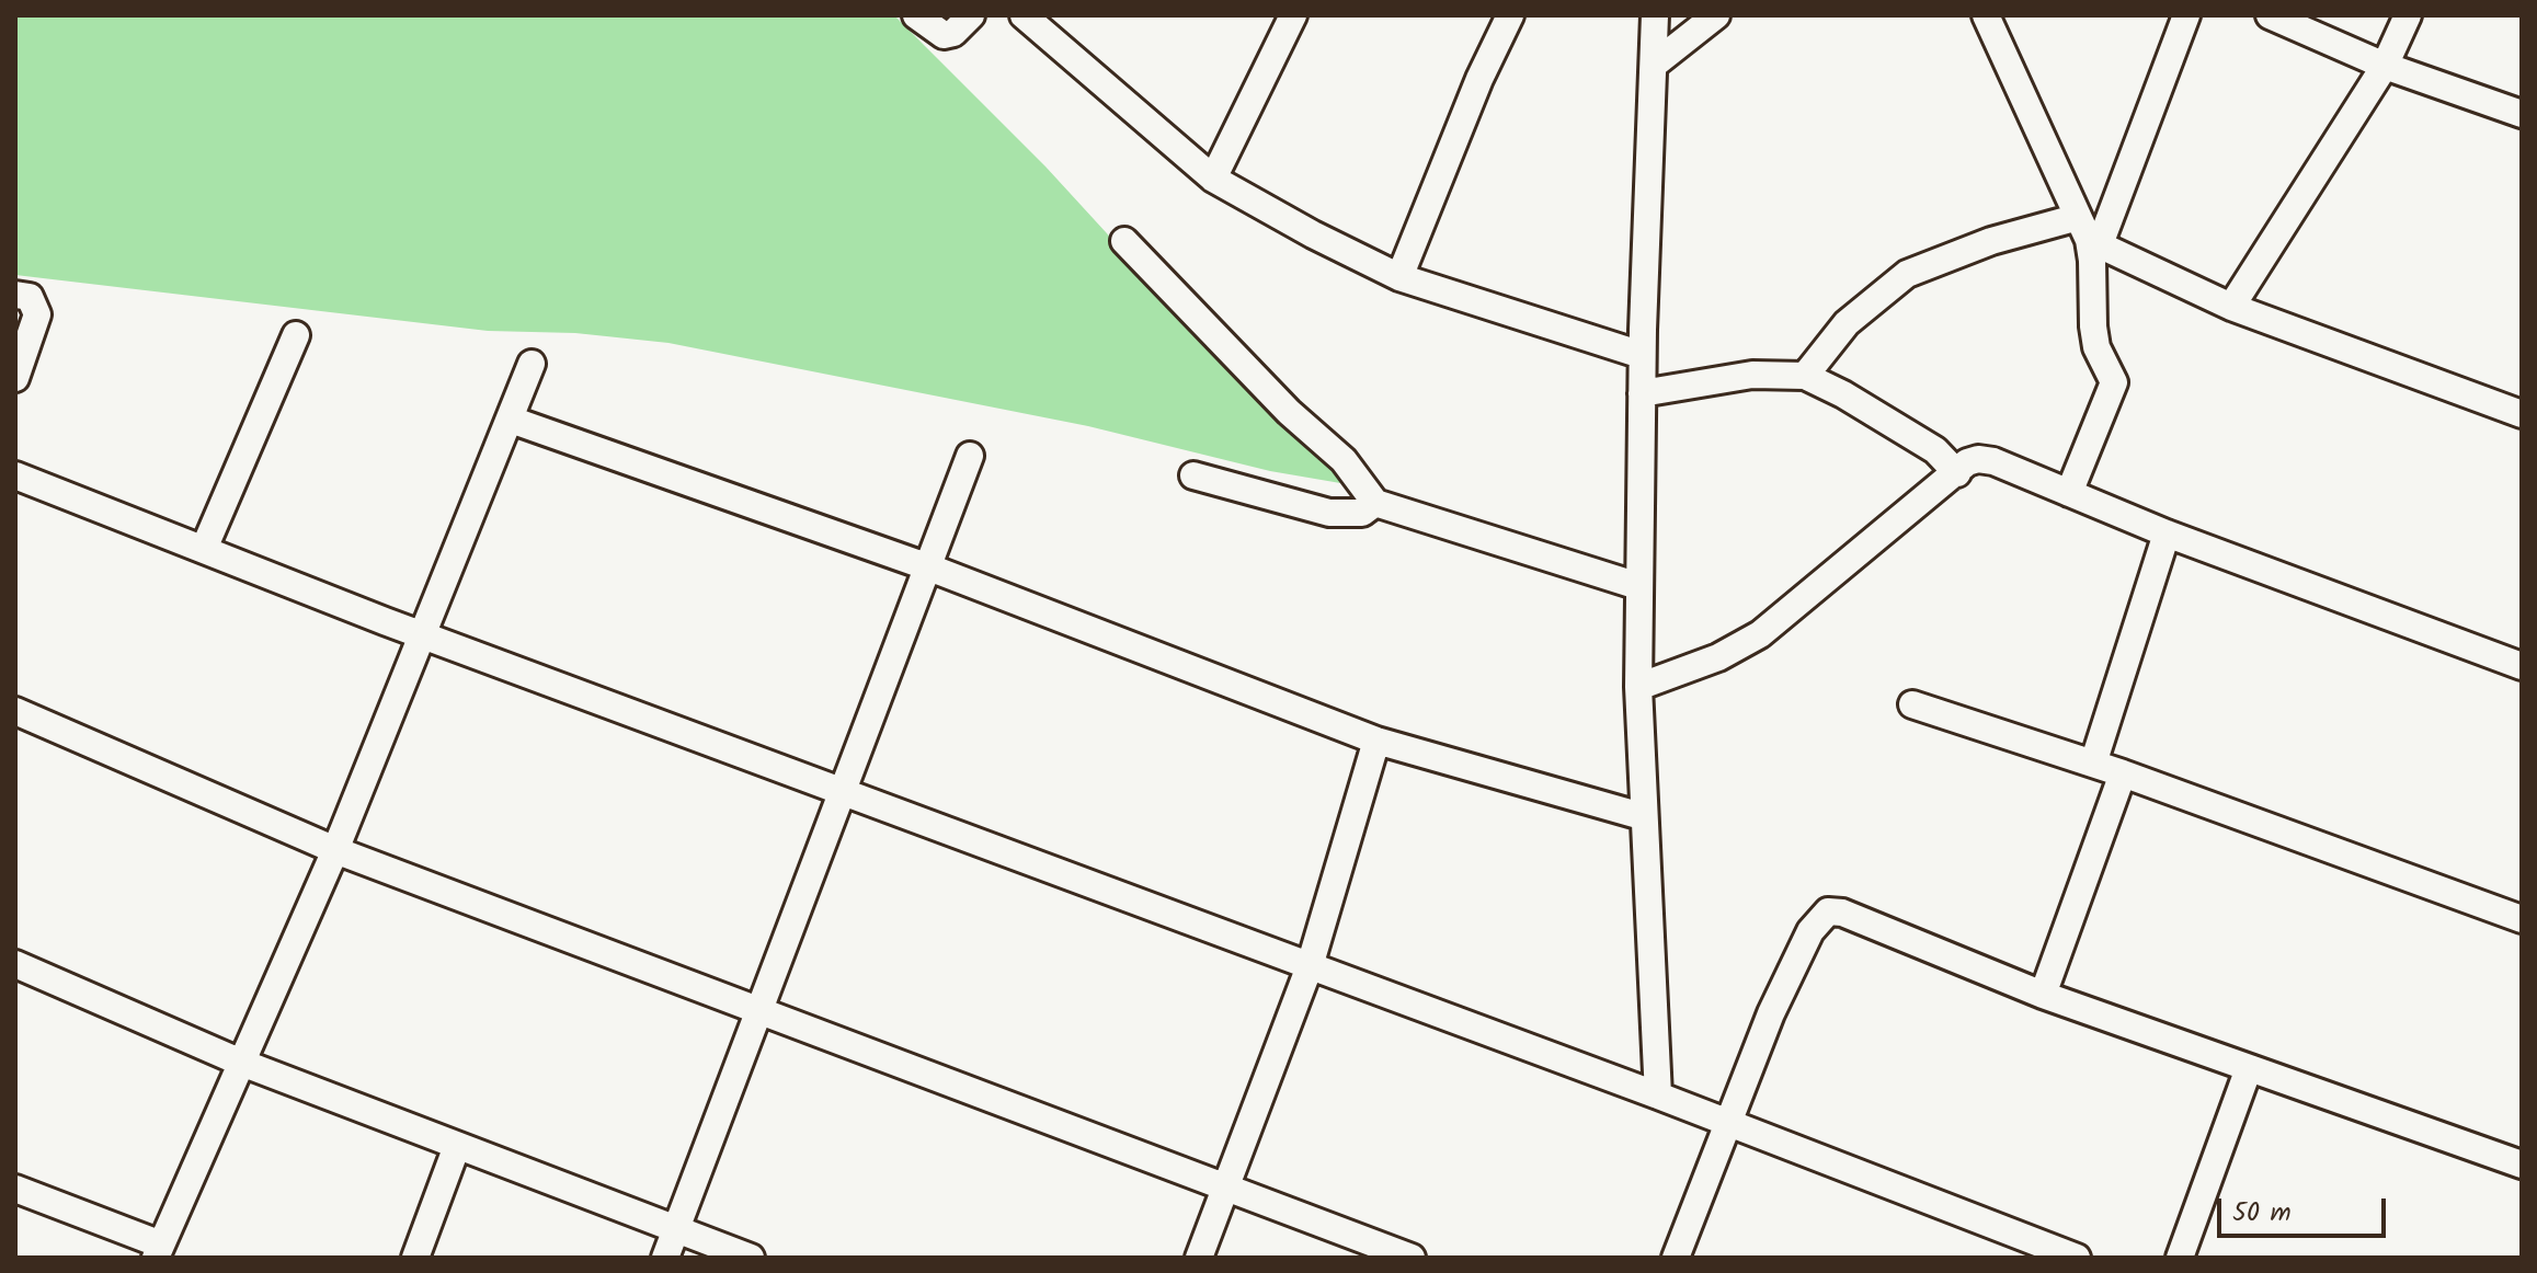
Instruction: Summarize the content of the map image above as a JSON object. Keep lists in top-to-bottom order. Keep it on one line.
{"scale_bar":"50 m"}
